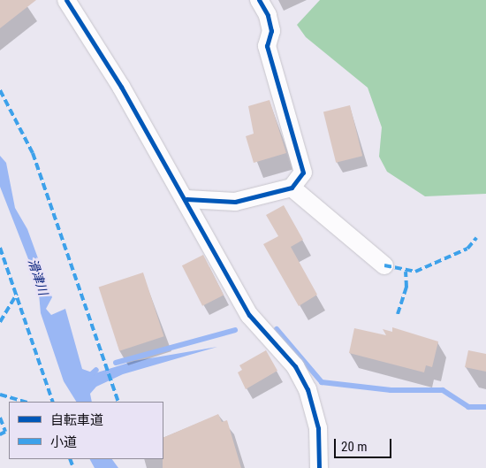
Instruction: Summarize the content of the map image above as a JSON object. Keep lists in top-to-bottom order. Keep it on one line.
{"water":["滑津川"],"legend":["自転車道","小道"],"scale_bar":"20 m"}
